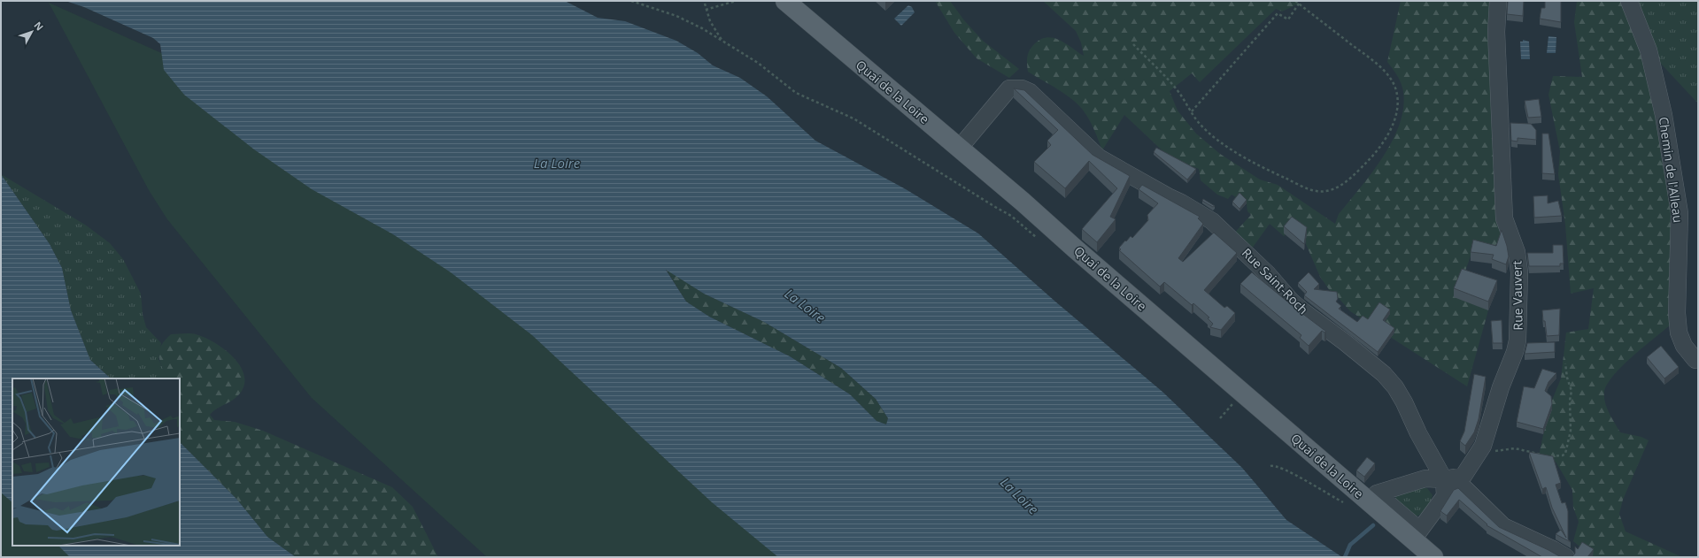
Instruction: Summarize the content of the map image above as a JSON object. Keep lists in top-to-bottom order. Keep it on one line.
{"streets":{"main road":["Quai de la Loire"],"street":["Chemin de l'Alleau","Rue Saint-Roch","Rue Vauvert"]},"crossings":[["Quai de la Loire","Rue Saint-Roch"],["Rue Saint-Roch","Rue Vauvert"]],"water":["La Loire"],"north":"top right"}
